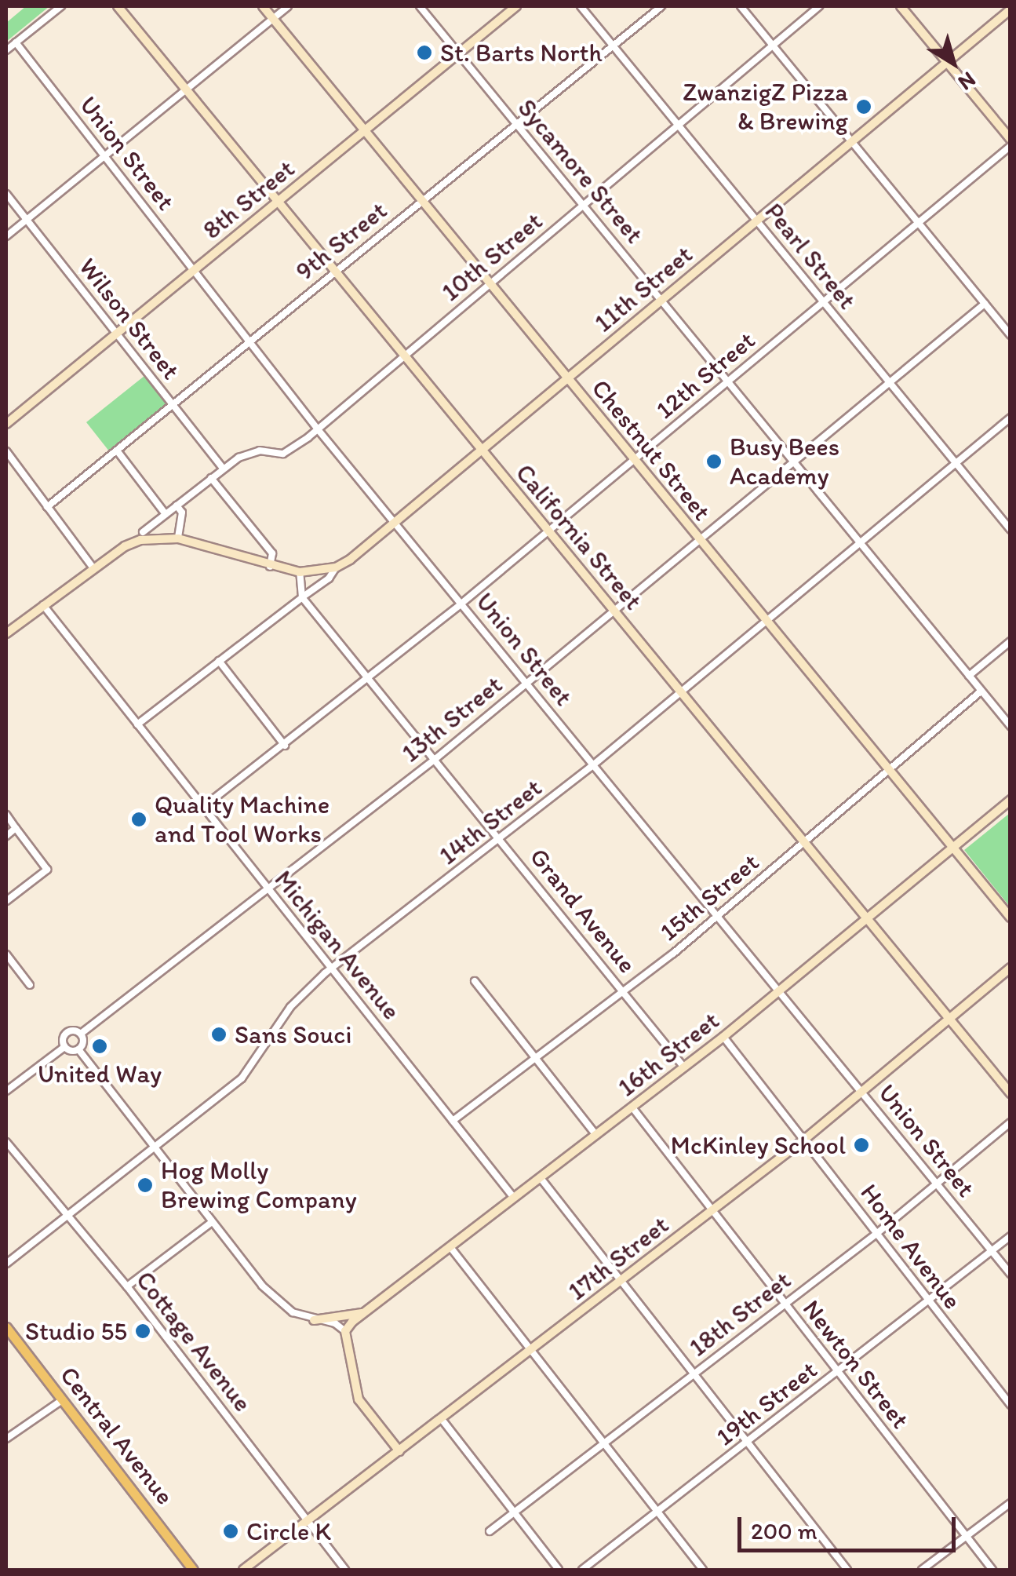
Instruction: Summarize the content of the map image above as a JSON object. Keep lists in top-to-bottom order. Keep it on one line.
{"streets":{"main road":["Central Avenue"],"street":["Union Street","Sycamore Street","8th Street","9th Street","Pearl Street","10th Street","11th Street","Wilson Street","12th Street","Chestnut Street","California Street","13th Street","14th Street","15th Street","Grand Avenue","Michigan Avenue","16th Street","Home Avenue","17th Street","18th Street","Cottage Avenue","Newton Street","19th Street"]},"crossings":[["Union Street","8th Street"],["Union Street","9th Street"],["Union Street","10th Street"],["Union Street","11th Street"],["Union Street","12th Street"],["Union Street","13th Street"],["Union Street","14th Street"],["Union Street","15th Street"],["Union Street","16th Street"],["Union Street","17th Street"],["Union Street","18th Street"],["Union Street","19th Street"],["Sycamore Street","8th Street"],["Sycamore Street","9th Street"],["Sycamore Street","10th Street"],["Sycamore Street","11th Street"],["Sycamore Street","12th Street"],["Sycamore Street","13th Street"],["Sycamore Street","14th Street"],["Sycamore Street","15th Street"],["8th Street","Wilson Street"],["8th Street","Chestnut Street"],["8th Street","California Street"],["9th Street","Pearl Street"],["9th Street","Wilson Street"],["9th Street","Chestnut Street"],["9th Street","California Street"],["Pearl Street","10th Street"],["Pearl Street","11th Street"],["Pearl Street","12th Street"],["Pearl Street","13th Street"],["Pearl Street","14th Street"],["10th Street","Wilson Street"],["10th Street","Chestnut Street"],["10th Street","California Street"],["10th Street","Michigan Avenue"],["11th Street","Chestnut Street"],["11th Street","California Street"],["11th Street","Grand Avenue"],["11th Street","Michigan Avenue"],["12th Street","Chestnut Street"],["12th Street","California Street"],["12th Street","Grand Avenue"],["12th Street","Michigan Avenue"],["Chestnut Street","13th Street"],["Chestnut Street","14th Street"],["Chestnut Street","15th Street"],["Chestnut Street","16th Street"],["California Street","13th Street"],["California Street","14th Street"],["California Street","15th Street"],["California Street","16th Street"],["California Street","17th Street"],["13th Street","Grand Avenue"],["13th Street","Michigan Avenue"],["14th Street","Grand Avenue"],["14th Street","Michigan Avenue"],["14th Street","Cottage Avenue"],["15th Street","Grand Avenue"],["15th Street","Michigan Avenue"],["Grand Avenue","16th Street"],["Michigan Avenue","16th Street"],["16th Street","Home Avenue"],["16th Street","Newton Street"],["Home Avenue","17th Street"],["Home Avenue","18th Street"],["Home Avenue","19th Street"],["17th Street","Cottage Avenue"],["17th Street","Newton Street"],["18th Street","Newton Street"],["Newton Street","19th Street"]],"places":["St. Barts North","ZwanzigZ Pizza & Brewing","Busy Bees Academy","Quality Machine and Tool Works","Sans Souci","United Way","McKinley School","Hog Molly Brewing Company","Studio 55","Circle K"],"scale_bar":"200 m","north":"bottom right"}
